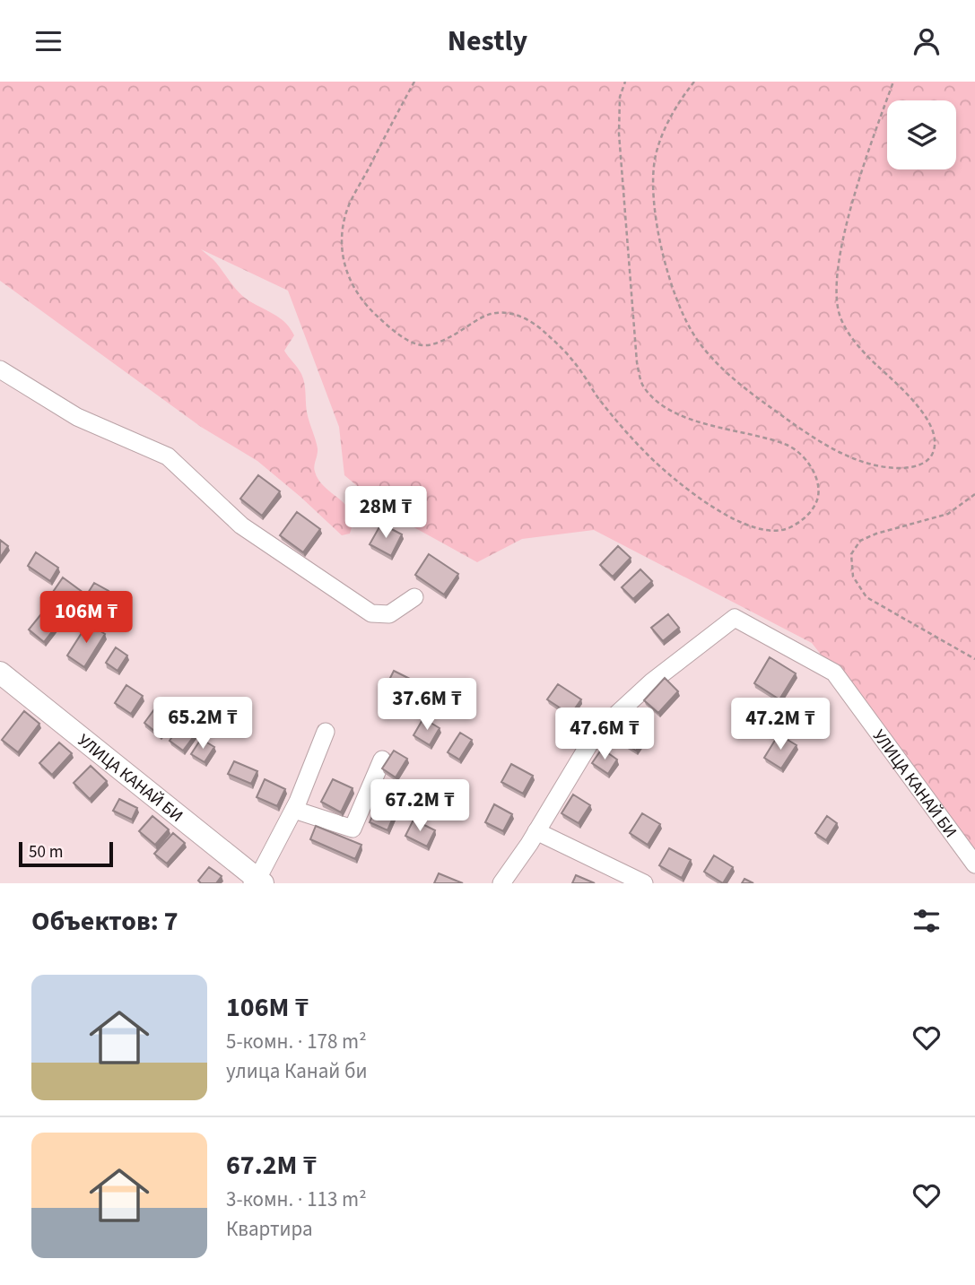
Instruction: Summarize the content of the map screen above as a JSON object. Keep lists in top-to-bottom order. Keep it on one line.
{"streets":{"main road":["УЛИЦА КАНАЙ БИ"]},"scale_bar":"50 m","page":{"header":"Nestly","price":["28M ₸","106M ₸","37.6M ₸","65.2M ₸","47.2M ₸","47.6M ₸","67.2M ₸"],"scale":"50 m","heading":"Объектов: 7","list":[{"name":"106M ₸","note":"5-комн. · 178 m² · улица Канай би"},{"name":"67.2M ₸","note":"3-комн. · 113 m² · Квартира"}]}}
